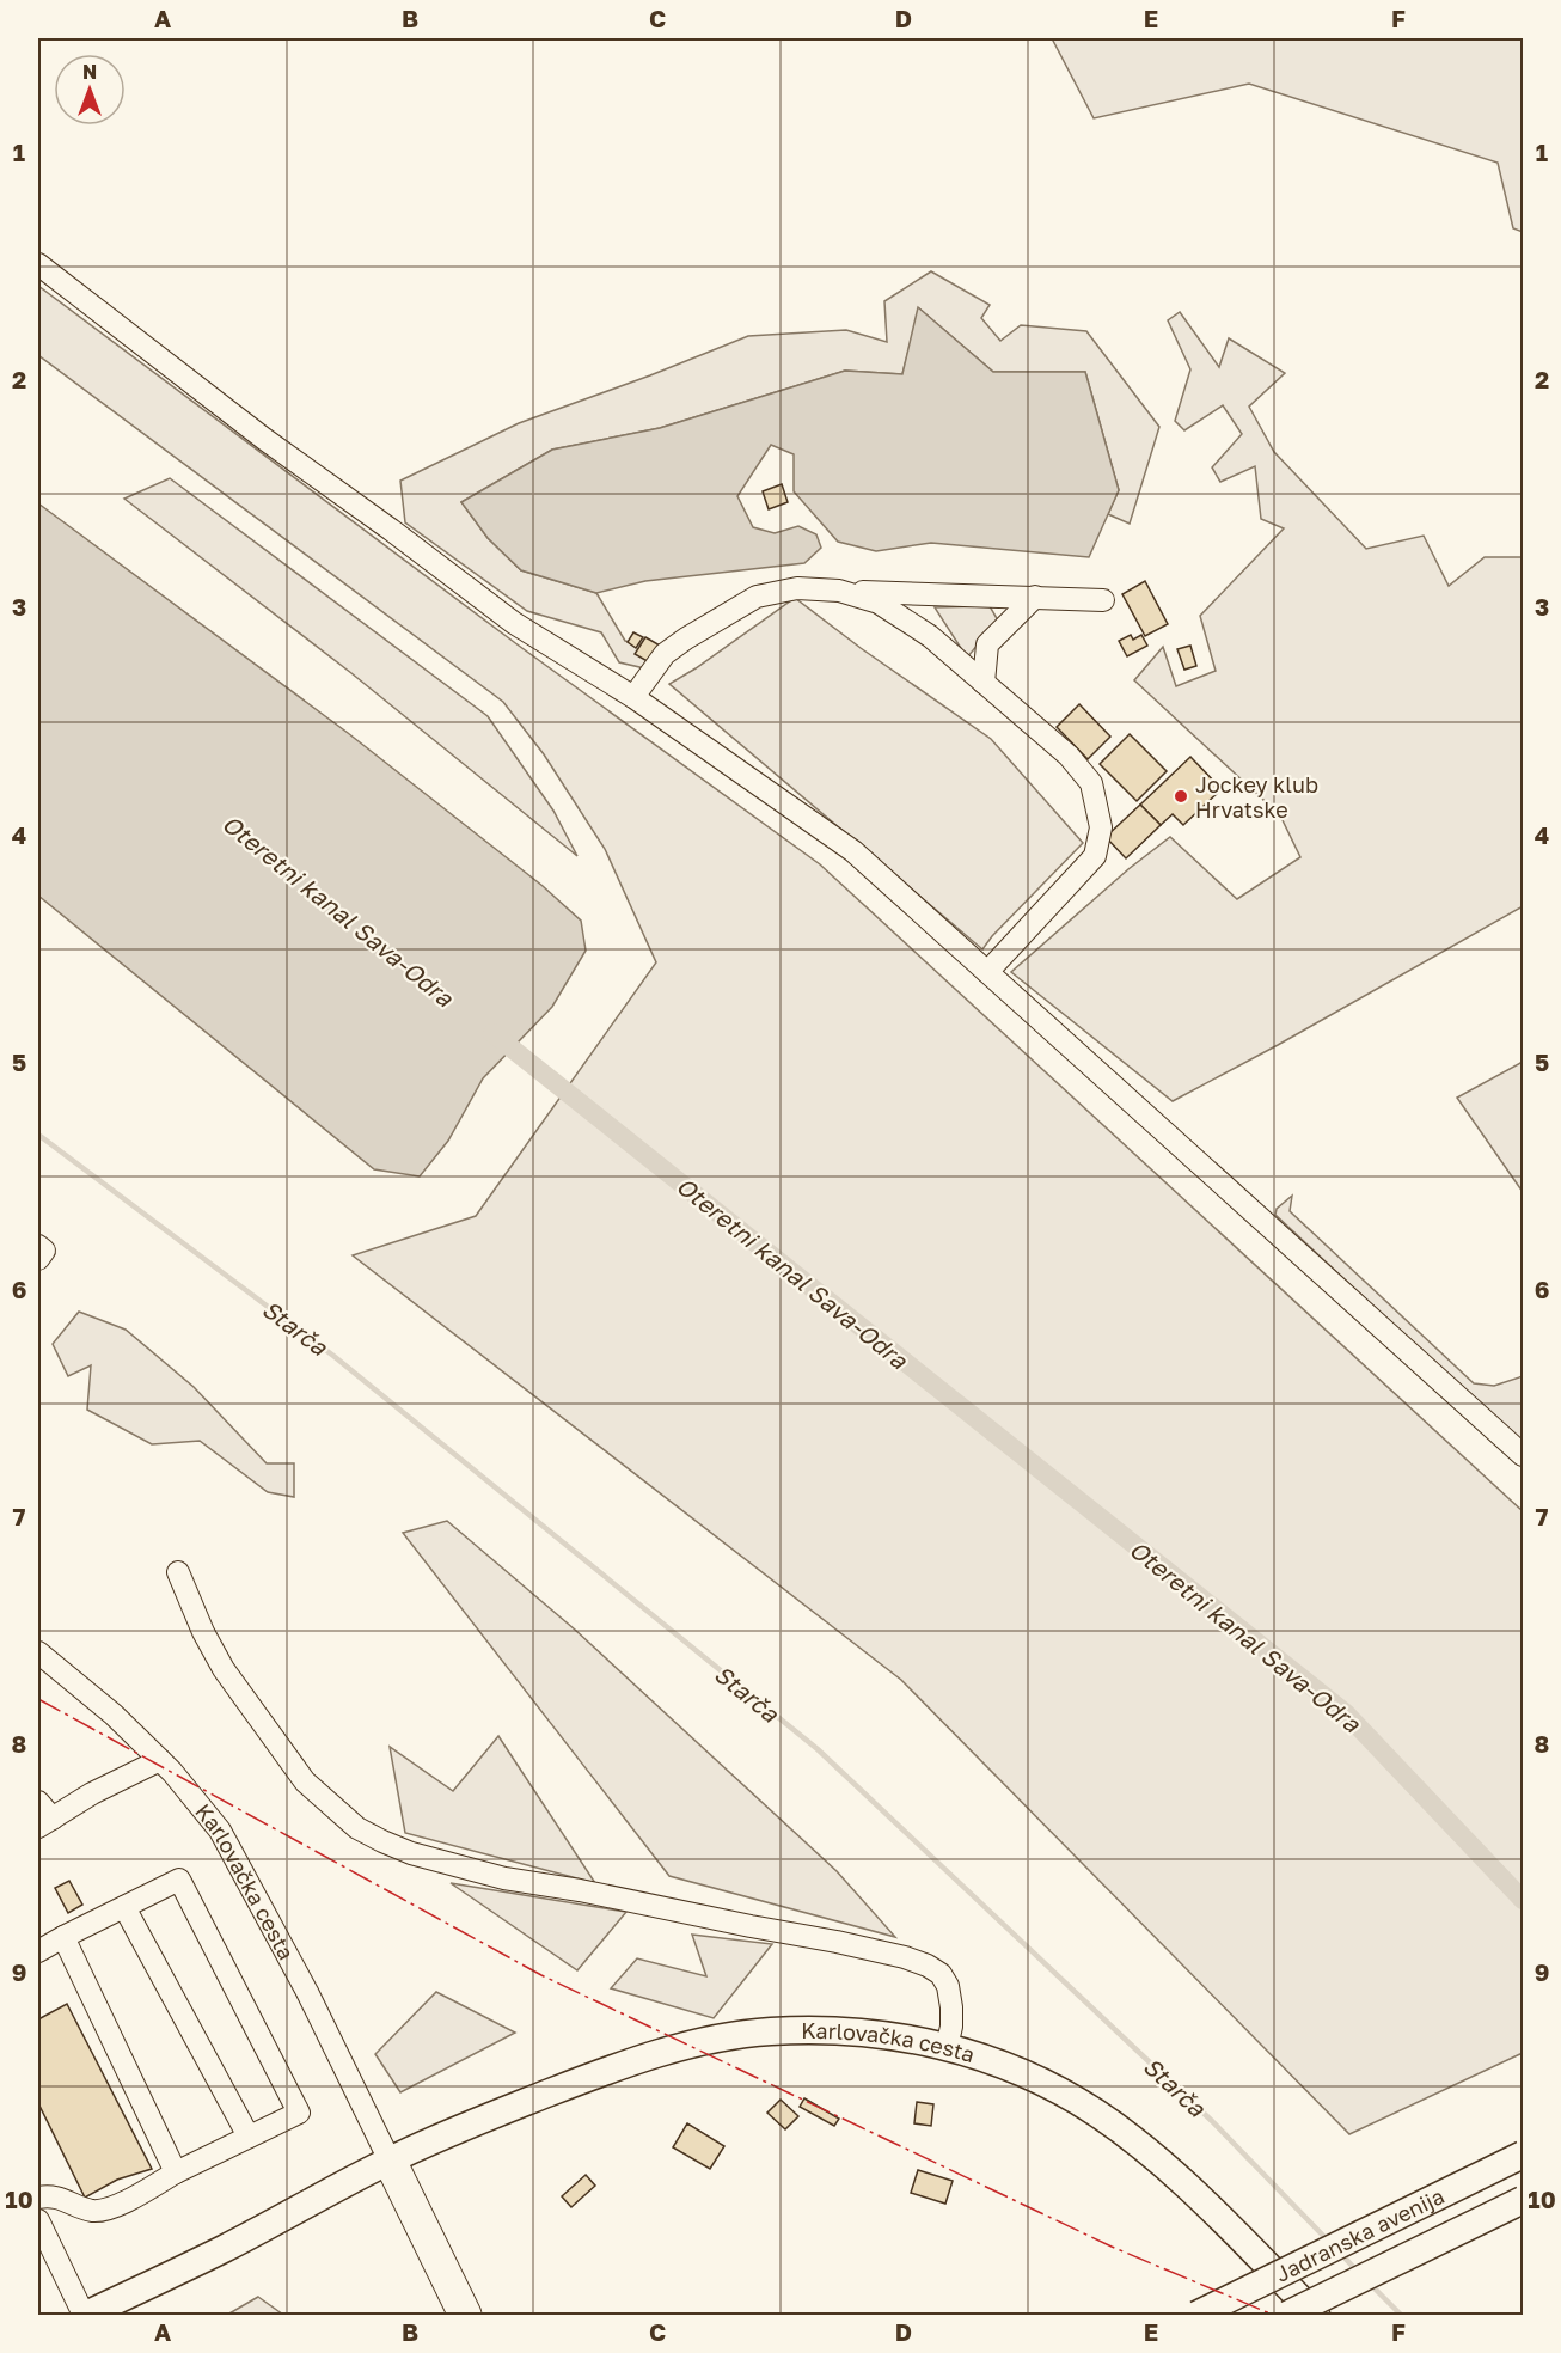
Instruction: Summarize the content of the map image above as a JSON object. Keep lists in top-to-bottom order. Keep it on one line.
{"streets":{"main road":["Karlovačka cesta","Jadranska avenija"]},"water":["Oteretni kanal Sava-Odra","Starča"],"places":["Jockey klub Hrvatske"],"north":"top","grid":{"columns":["A","B","C","D","E","F"],"rows":["1","2","3","4","5","6","7","8","9","10"]}}
